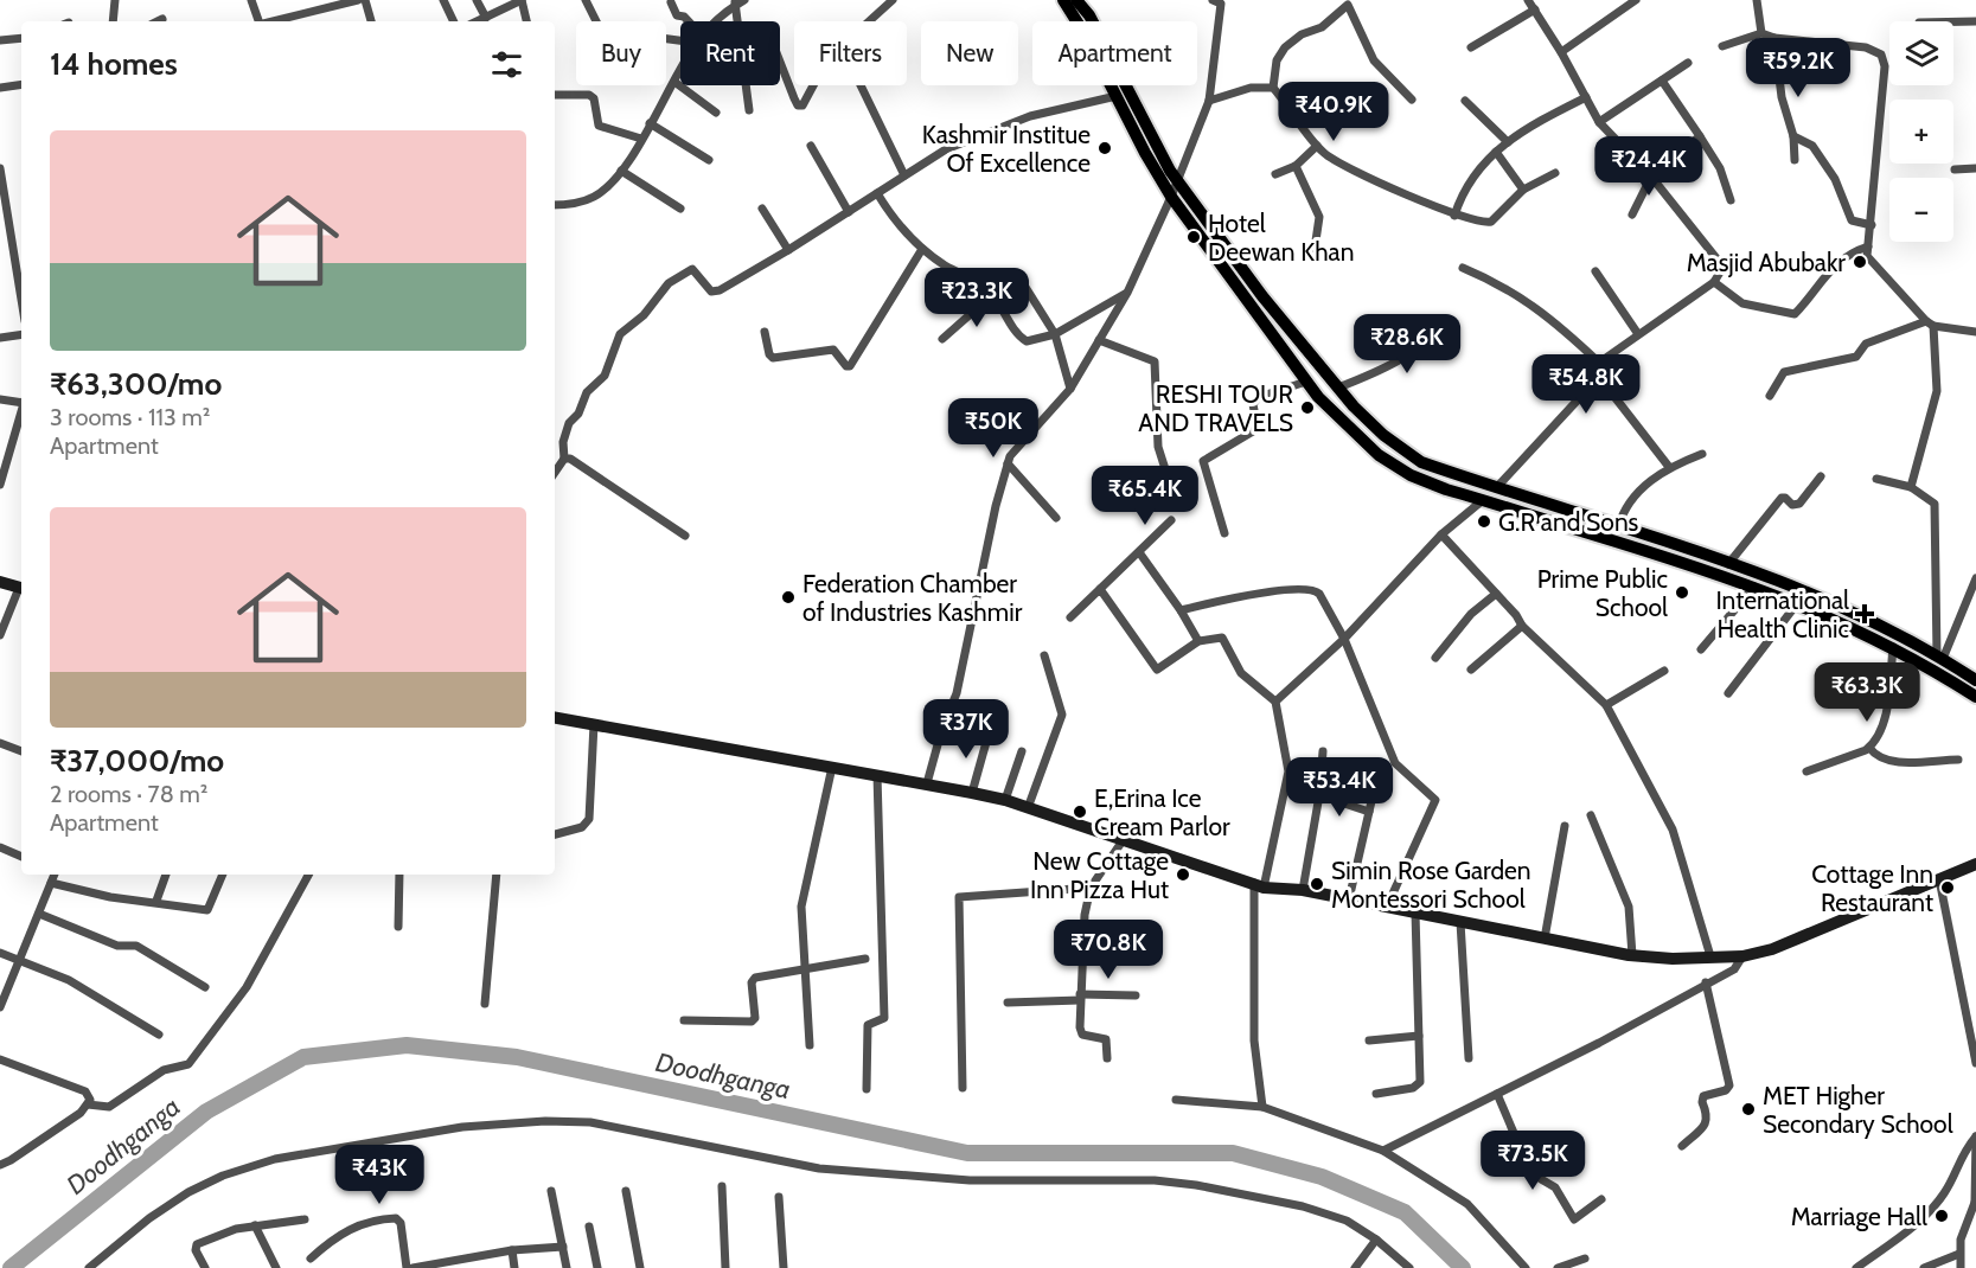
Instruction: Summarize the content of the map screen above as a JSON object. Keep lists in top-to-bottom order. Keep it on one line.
{"water":["Doodhganga"],"places":{"other":["Kashmir Institue Of Excellence","Hotel Deewan Khan","Masjid Abubakr","RESHI TOUR AND TRAVELS","G.R and Sons","Prime Public School","Federation Chamber of Industries Kashmir","E,Erina Ice Cream Parlor","New Cottage Inn Pizza Hut","Simin Rose Garden Montessori School","Cottage Inn Restaurant","MET Higher Secondary School","Marriage Hall"],"health":["International Health Clinic"]},"page":{"map_buttons":["+","−"],"chip":["Buy","Rent","Filters","New","Apartment"],"heading":"14 homes","price":["₹59.2K","₹40.9K","₹24.4K","₹23.3K","₹28.6K","₹54.8K","₹50K","₹65.4K","₹63.3K","₹37K","₹53.4K","₹70.8K","₹73.5K","₹43K"],"list":[{"name":"₹63,300/mo","note":"3 rooms · 113 m² · Apartment"},{"name":"₹37,000/mo","note":"2 rooms · 78 m² · Apartment"}]}}
